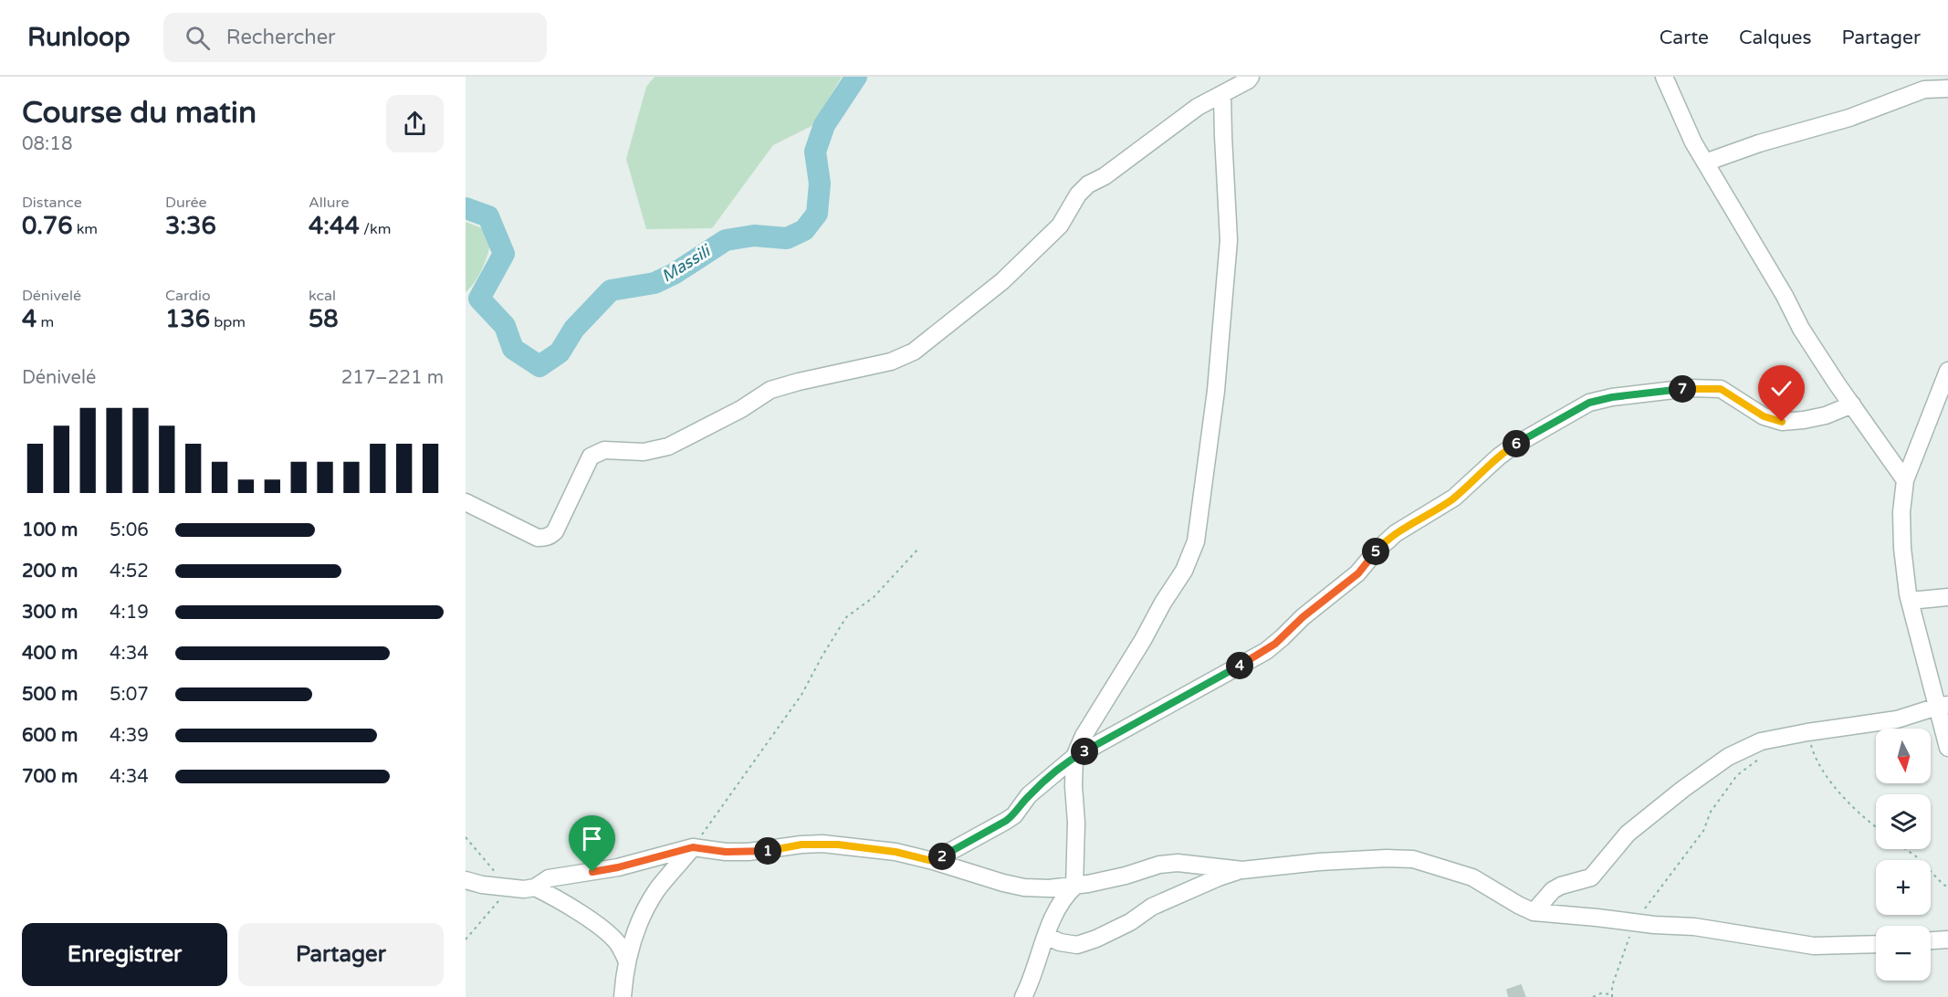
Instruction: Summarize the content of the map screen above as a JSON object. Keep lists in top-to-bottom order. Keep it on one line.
{"water":["Massili"],"north":"bottom","page":{"header":"Runloop","search":"Rechercher","nav":["Carte","Calques","Partager"],"heading":["Course du matin","08:18"],"stats":[["Distance","0.76 km"],["Durée","3:36"],["Allure","4:44 /km"],["Dénivelé","4 m"],["Cardio","136 bpm"],["kcal","58"]],"chart":["Dénivelé","217–221 m"],"pins":["7","6","5","4","3","1","2"],"list":[{"name":"100 m","note":"5:06"},{"name":"200 m","note":"4:52"},{"name":"300 m","note":"4:19"},{"name":"400 m","note":"4:34"},{"name":"500 m","note":"5:07"},{"name":"600 m","note":"4:39"},{"name":"700 m","note":"4:34"}],"map_buttons":["+","−"],"buttons":["Enregistrer","Partager"]}}
